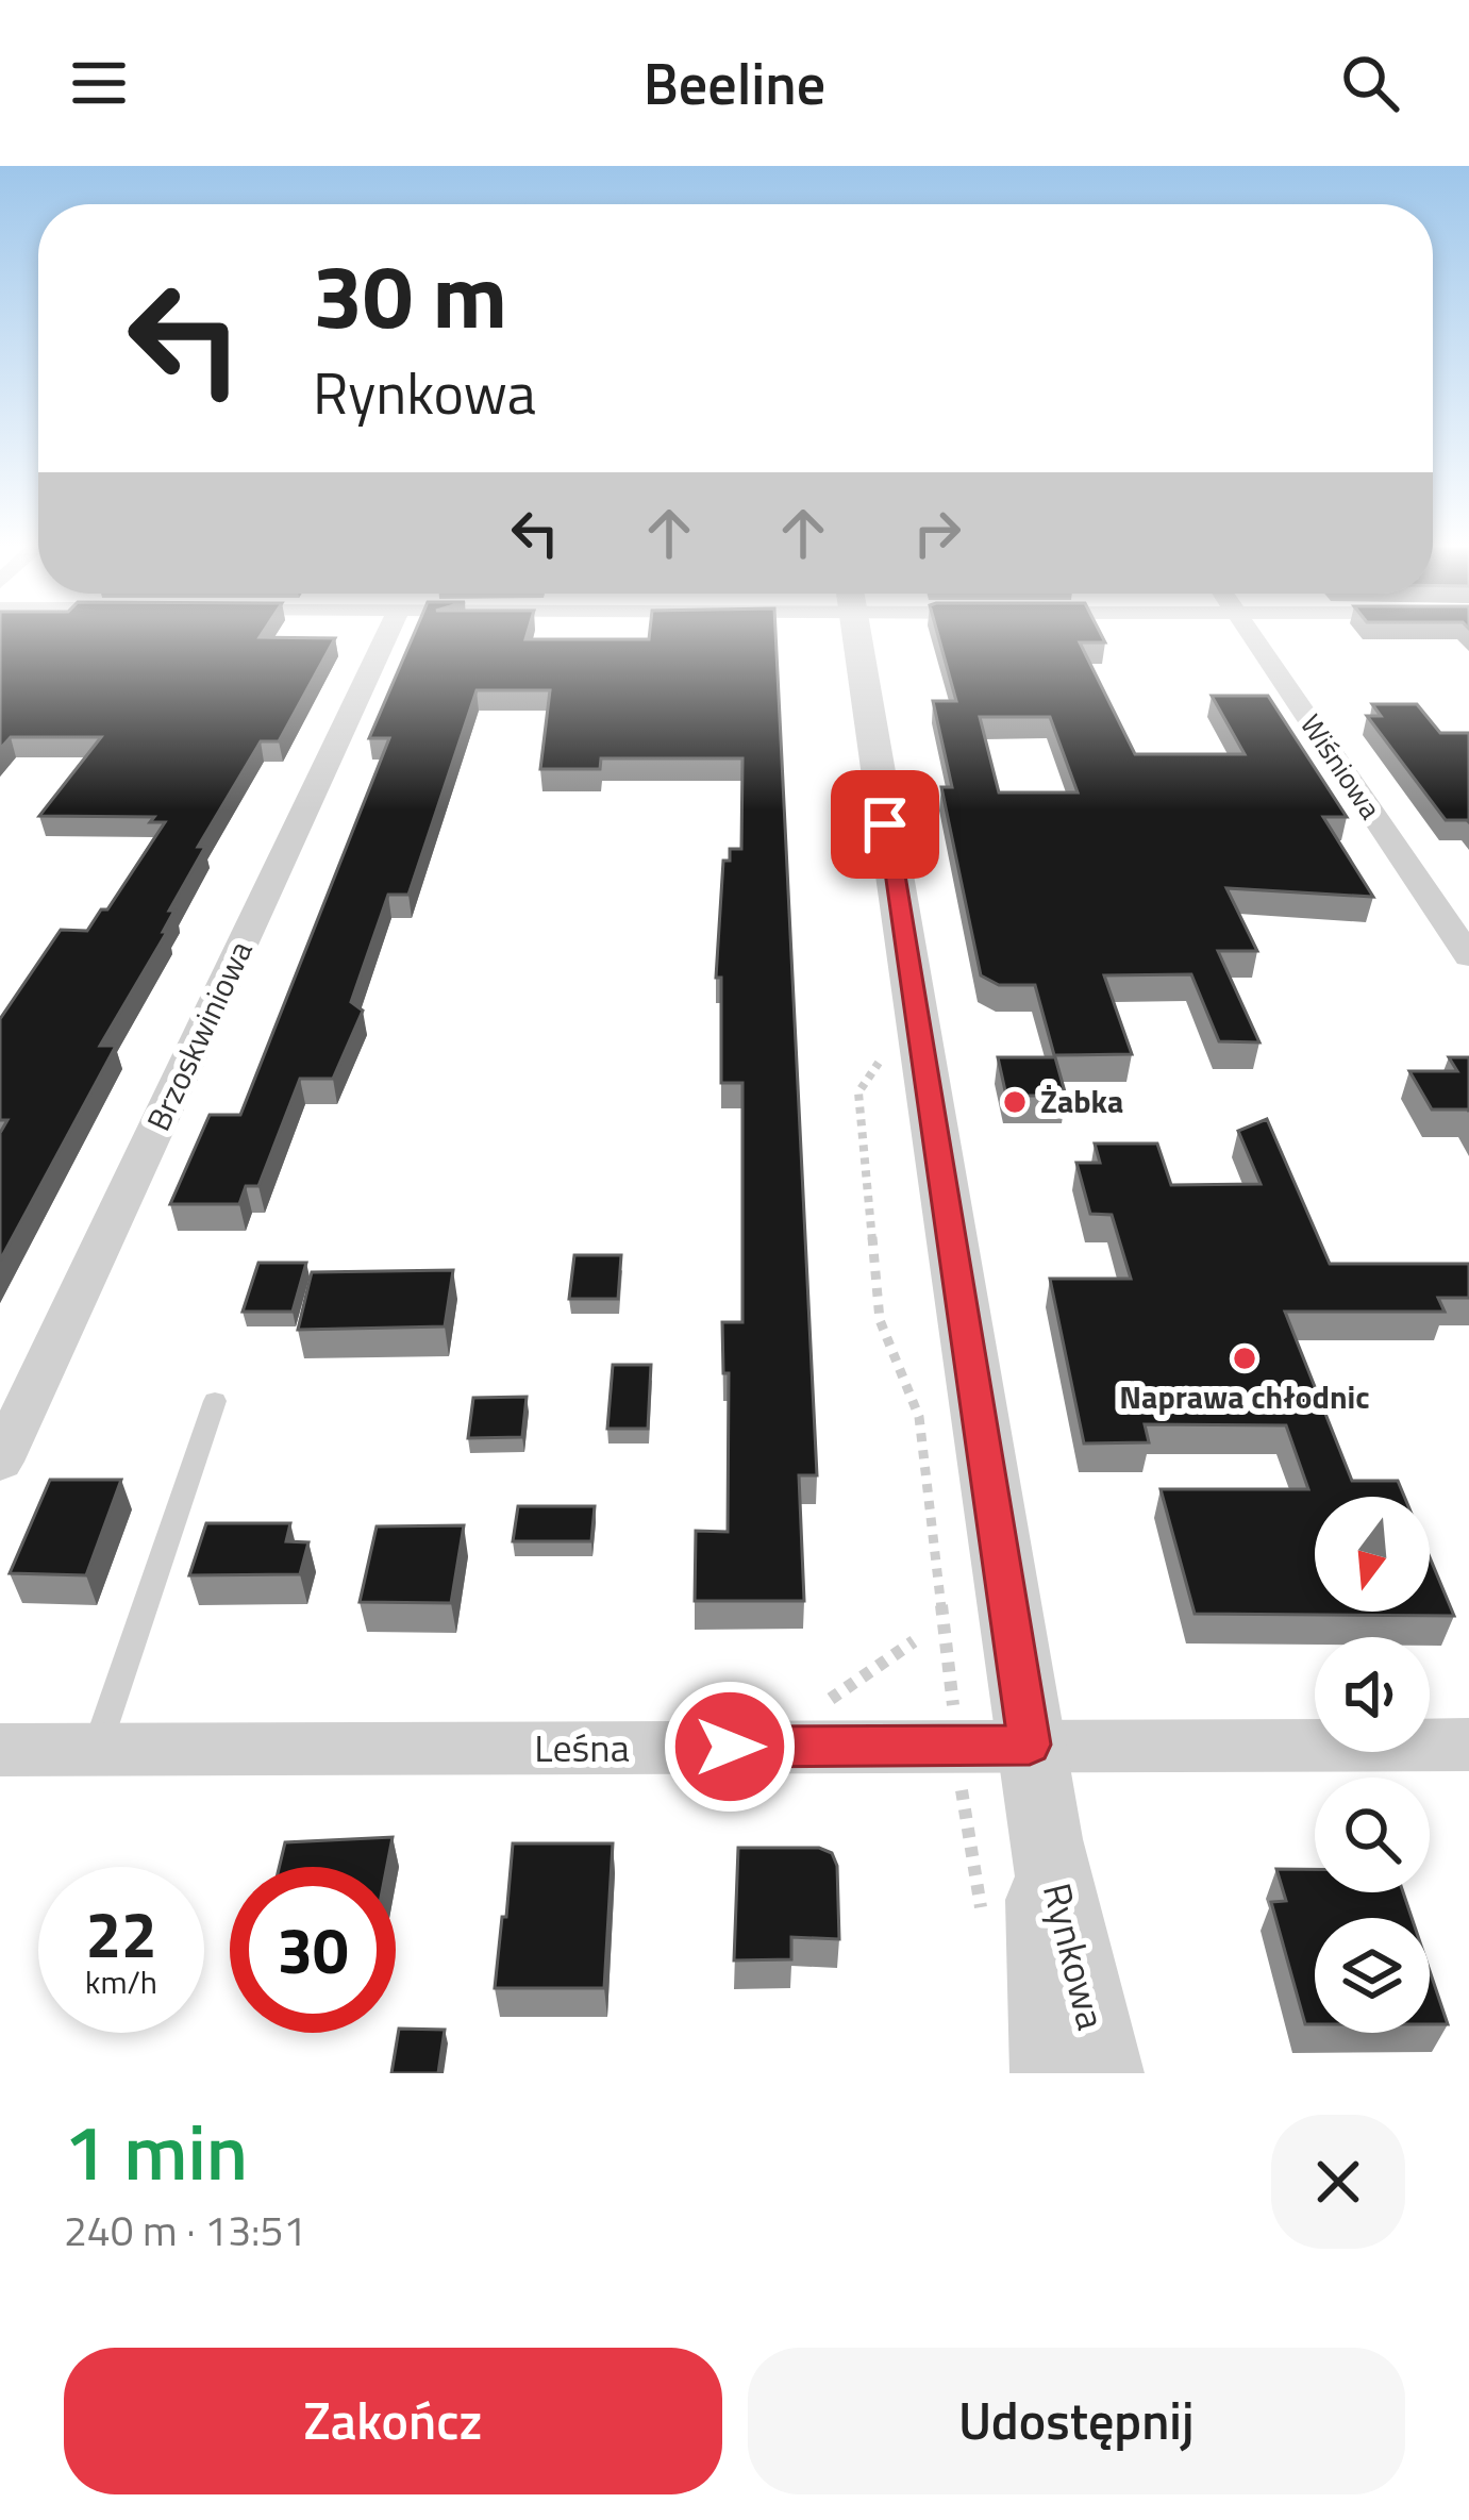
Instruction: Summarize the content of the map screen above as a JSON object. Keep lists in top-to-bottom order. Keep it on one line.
{"streets":{"street":["Wiśniowa","Brzoskwiniowa","Leśna","Rynkowa"]},"crossings":[["Leśna","Rynkowa"]],"places":["Żabka","Naprawa chłodnic"],"north":"bottom","page":{"header":"Beeline","turn":["30 m","Rynkowa"],"speed":"22 km/h","limit":"30","heading":["1 min","240 m · 13:51"],"buttons":["Zakończ","Udostępnij"]}}
